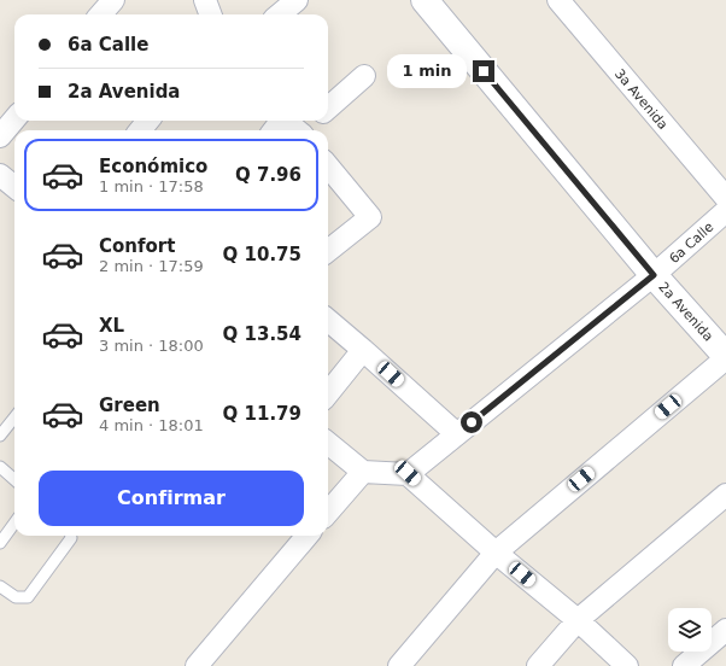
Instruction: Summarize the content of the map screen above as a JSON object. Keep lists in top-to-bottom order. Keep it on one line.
{"streets":{"main road":["2a Avenida"],"street":["3a Avenida","6a Calle"]},"crossings":[["6a Calle","2a Avenida"]],"page":{"banner":["6a Calle","2a Avenida"],"bubble":"1 min","list":[{"name":"Económico","note":"1 min · 17:58","value":"Q 7.96"},{"name":"Confort","note":"2 min · 17:59","value":"Q 10.75"},{"name":"XL","note":"3 min · 18:00","value":"Q 13.54"},{"name":"Green","note":"4 min · 18:01","value":"Q 11.79"}],"buttons":"Confirmar"}}
